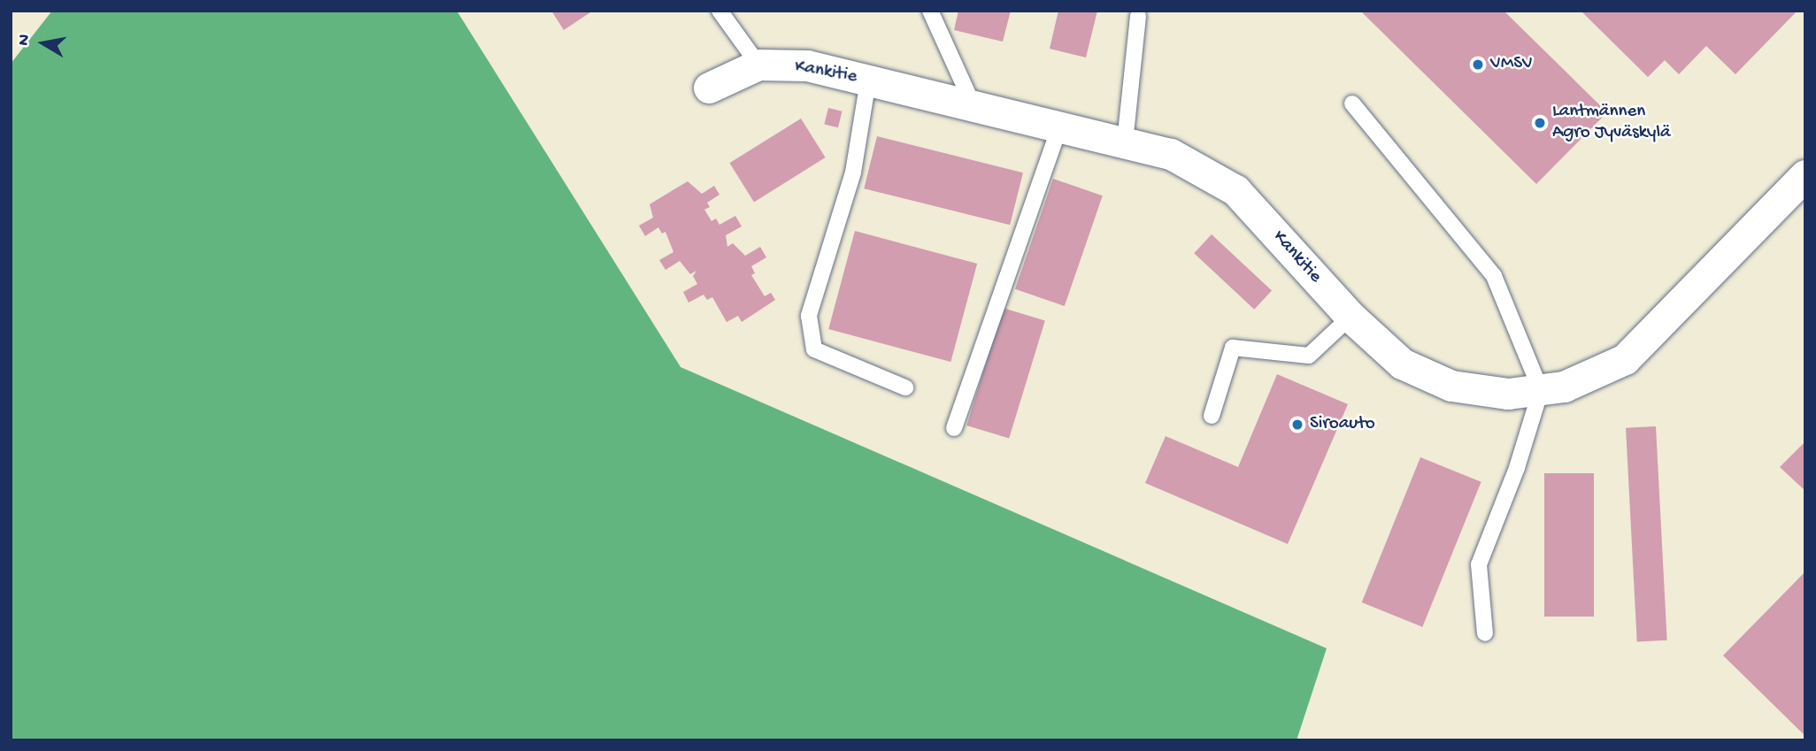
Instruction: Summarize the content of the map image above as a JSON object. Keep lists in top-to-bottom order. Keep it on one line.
{"streets":{"street":["Kankitie"]},"places":["VMSV","Lantmännen Agro Jyväskylä","Siroauto"],"north":"left"}
